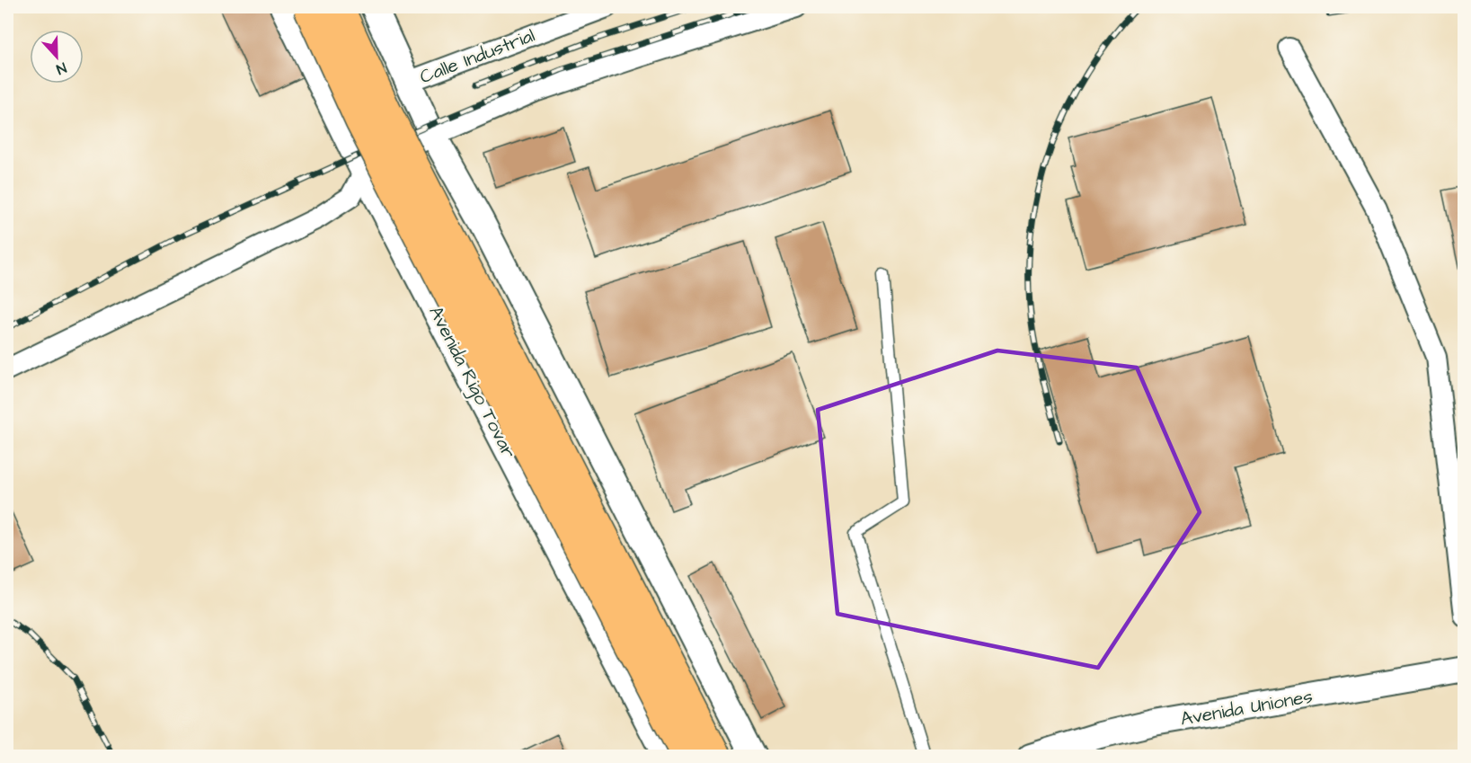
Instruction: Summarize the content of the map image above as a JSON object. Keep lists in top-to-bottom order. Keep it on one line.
{"streets":{"highway":["Avenida Rigo Tovar"],"street":["Calle Industrial","Avenida Uniones"]},"north":"bottom"}
